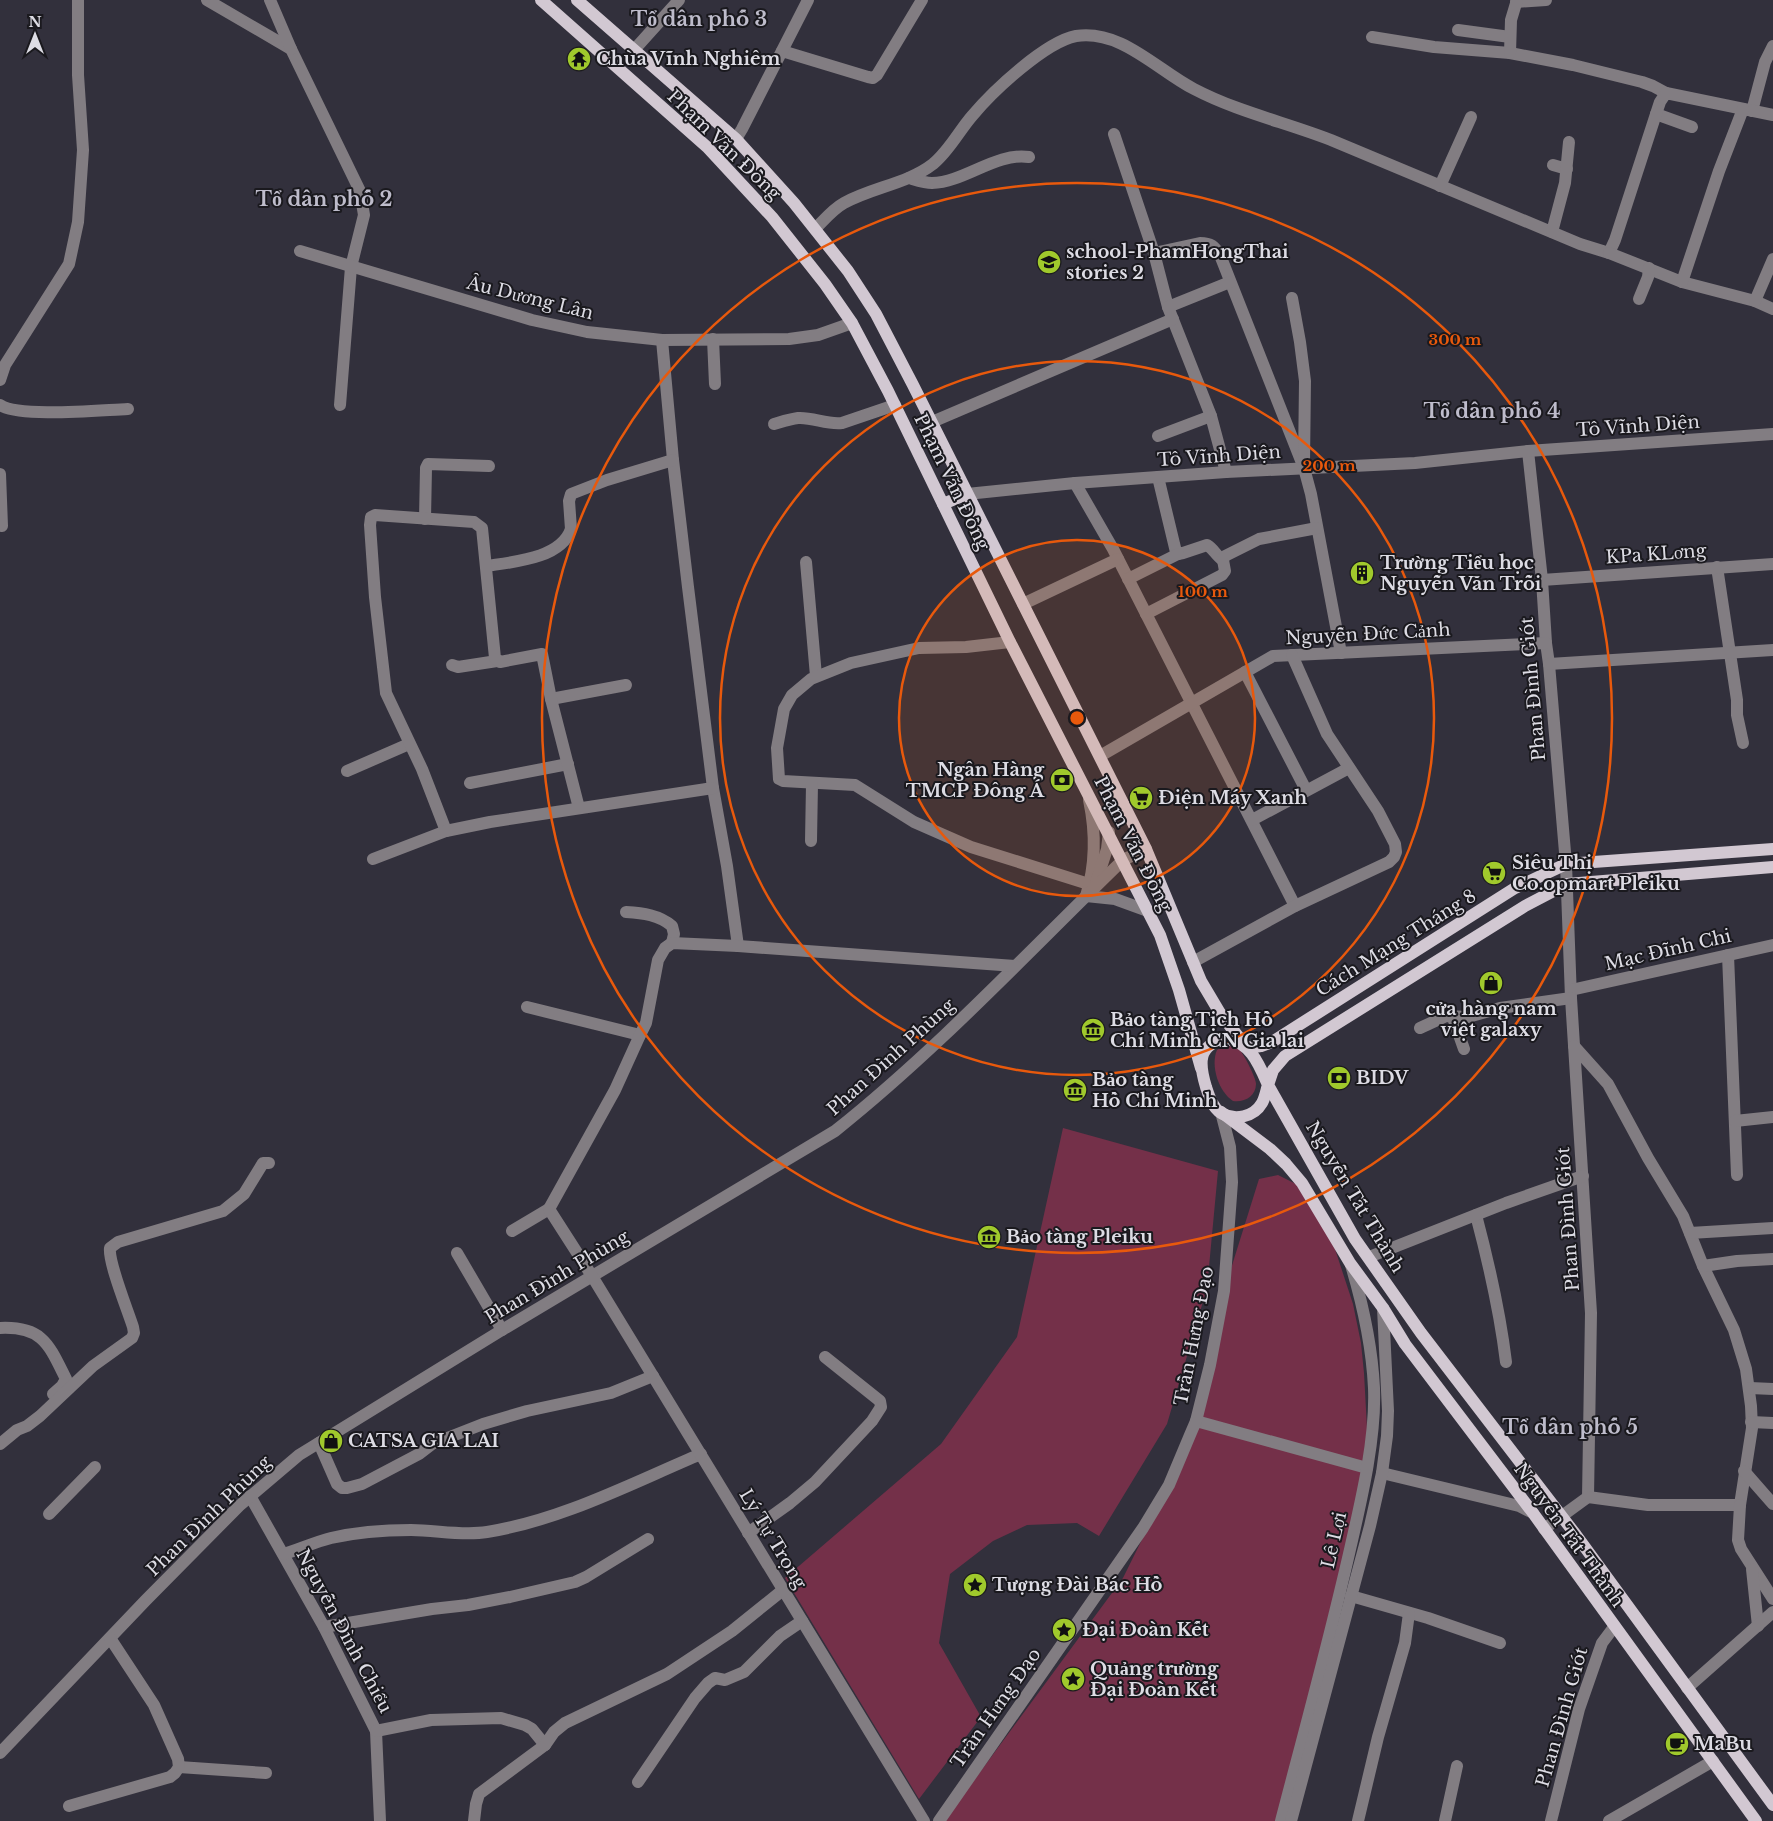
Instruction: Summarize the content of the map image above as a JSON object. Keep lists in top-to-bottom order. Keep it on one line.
{"streets":{"main road":["Phạm Văn Đồng","Cách Mạng Tháng 8","Nguyễn Tất Thành"],"street":["Âu Dương Lân","Tô Vĩnh Diện","KPa KLơng","Nguyễn Đức Cảnh","Phan Đình Giót","Mạc Đĩnh Chi","Phan Đình Phùng","Trần Hưng Đạo","Lý Tự Trọng","Lê Lợi","Nguyễn Đình Chiểu"]},"crossings":[["Phạm Văn Đồng","Âu Dương Lân"],["Phạm Văn Đồng","Tô Vĩnh Diện"],["Phạm Văn Đồng","Nguyễn Đức Cảnh"],["Phạm Văn Đồng","Cách Mạng Tháng 8"],["Phạm Văn Đồng","Phan Đình Phùng"],["Phạm Văn Đồng","Nguyễn Tất Thành"],["Phạm Văn Đồng","Trần Hưng Đạo"],["Tô Vĩnh Diện","Phan Đình Giót"],["KPa KLơng","Phan Đình Giót"],["Nguyễn Đức Cảnh","Phan Đình Giót"],["Phan Đình Giót","Cách Mạng Tháng 8"],["Phan Đình Giót","Mạc Đĩnh Chi"],["Phan Đình Giót","Nguyễn Tất Thành"],["Cách Mạng Tháng 8","Nguyễn Tất Thành"],["Cách Mạng Tháng 8","Trần Hưng Đạo"],["Phan Đình Phùng","Lý Tự Trọng"],["Phan Đình Phùng","Nguyễn Đình Chiểu"],["Nguyễn Tất Thành","Trần Hưng Đạo"],["Nguyễn Tất Thành","Lê Lợi"]],"districts":["Tổ dân phố 3","Tổ dân phố 2","Tổ dân phố 4","Tổ dân phố 5"],"places":{"temple":["Chùa Vĩnh Nghiêm"],"school or university":["school-PhamHongThai stories 2"],"building":["Trường Tiểu học Nguyễn Văn Trỗi"],"bank":["Ngân Hàng TMCP Đông Á","BIDV"],"supermarket":["Điện Máy Xanh","Siêu Thị Co.opmart Pleiku"],"shop":["cửa hàng nam việt galaxy","CATSA GIA LAI"],"museum":["Bảo tàng Tịch Hồ Chí Minh CN Gia lai","Bảo tàng Hồ Chí Minh","Bảo tàng Pleiku"],"place":["Tượng Đài Bác Hồ","Đại Đoàn Kết","Quảng trường Đại Đoàn Kết"],"cafe":["MaBu"]},"north":"top","rings":["300 m","200 m","100 m"]}
